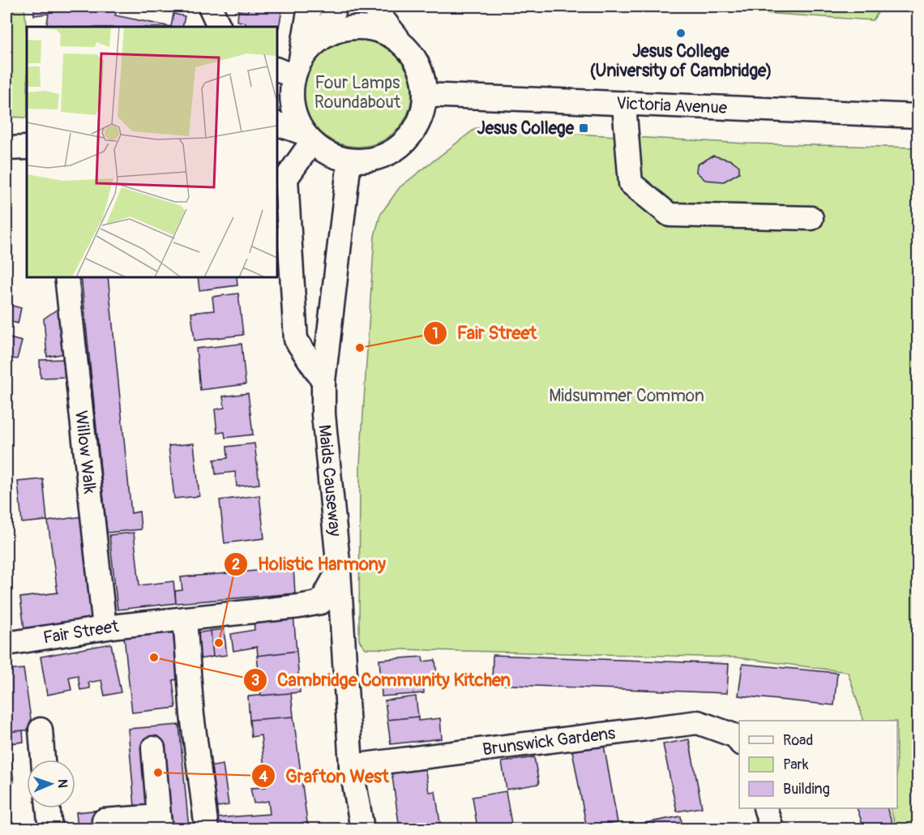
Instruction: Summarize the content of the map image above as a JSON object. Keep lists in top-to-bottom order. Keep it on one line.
{"streets":{"street":["Victoria Avenue","Willow Walk","Maids Causeway","Fair Street","Brunswick Gardens"]},"crossings":[["Victoria Avenue","Maids Causeway"],["Willow Walk","Fair Street"],["Maids Causeway","Fair Street"],["Maids Causeway","Brunswick Gardens"]],"parks":["Four Lamps Roundabout","Midsummer Common"],"places":{"other":["Jesus College (University of Cambridge)","Fair Street","Holistic Harmony","Cambridge Community Kitchen","Grafton West"],"transit":["Jesus College"]},"legend":["Road","Park","Building"],"north":"right"}
